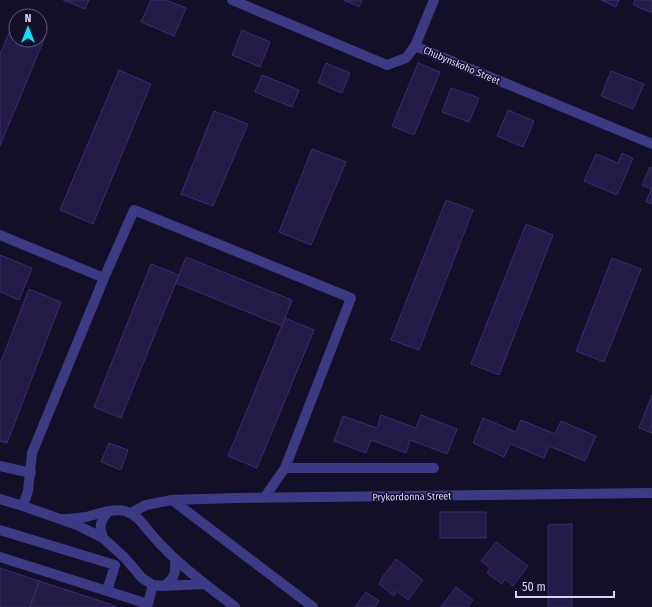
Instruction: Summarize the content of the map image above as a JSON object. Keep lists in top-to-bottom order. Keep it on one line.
{"streets":{"street":["Chubynskoho Street","Prykordonna Street"]},"scale_bar":"50 m","north":"top"}
